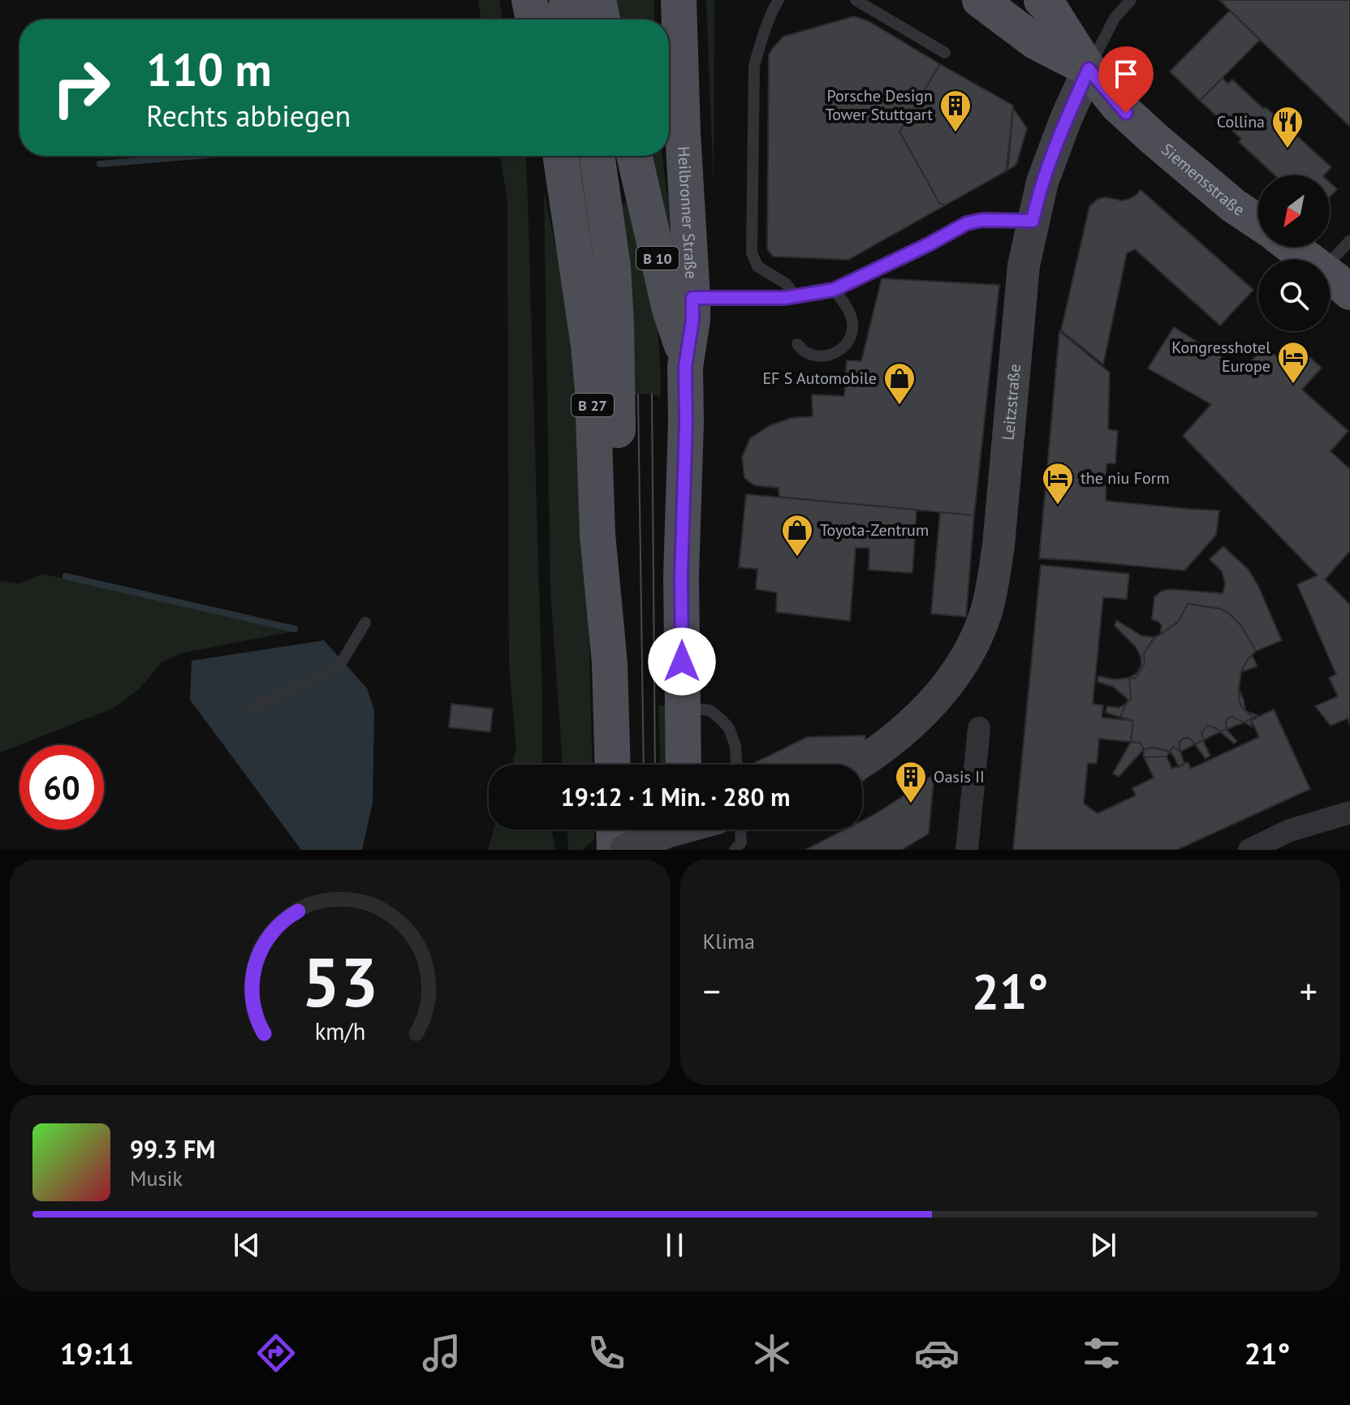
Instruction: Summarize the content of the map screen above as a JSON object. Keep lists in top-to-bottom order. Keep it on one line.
{"streets":{"main road":["Siemensstraße","Heilbronner Straße","B 10","Leitzstraße","B 27"]},"crossings":[["Siemensstraße","Leitzstraße"],["Heilbronner Straße","B 10"],["B 10","B 27"]],"places":{"building":["Porsche Design Tower Stuttgart","Oasis II"],"restaurant":["Collina"],"hotel":["Kongresshotel Europe","the niu Form"],"shop":["EF S Automobile","Toyota-Zentrum"]},"north":"bottom left","page":{"turn":["110 m","Rechts abbiegen"],"limit":"60","trip":"19:12 · 1 Min. · 280 m","tile":"Klima","heat":["−","21°","+"],"song":["99.3 FM","Musik"],"tabs":["19:11","21°"],"gauge":["53","km/h"]}}
